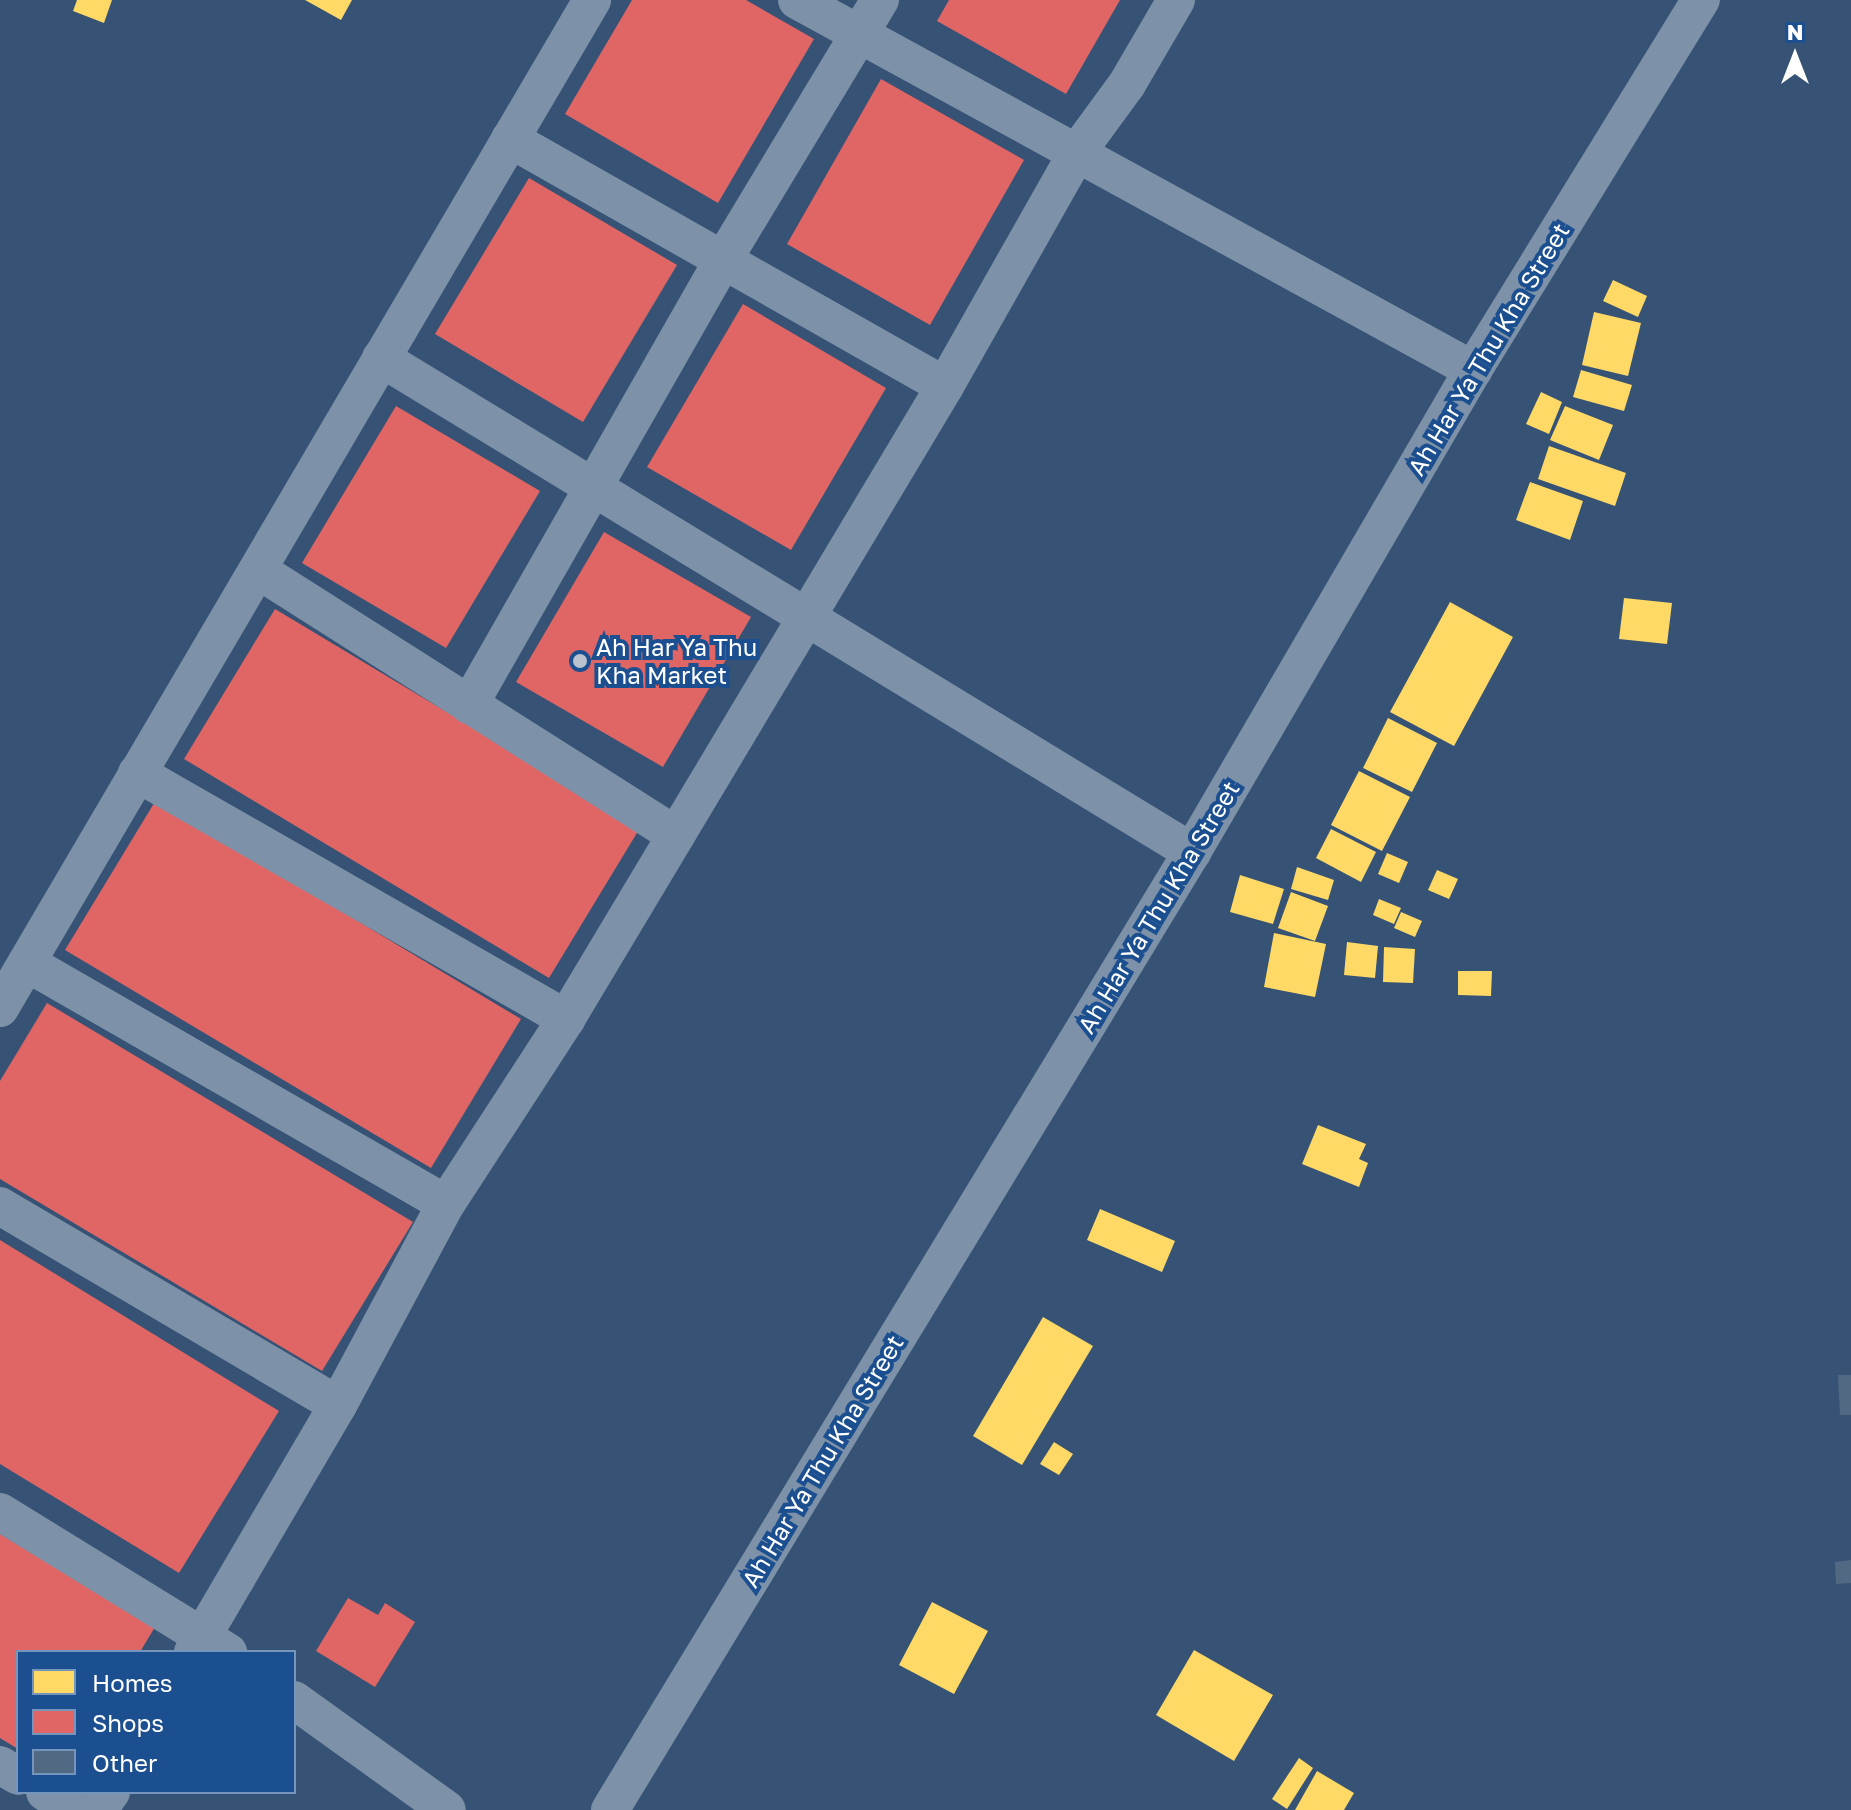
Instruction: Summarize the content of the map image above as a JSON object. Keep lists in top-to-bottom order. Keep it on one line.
{"streets":{"street":["Ah Har Ya Thu Kha Street"]},"places":["Ah Har Ya Thu Kha Market"],"legend":["Homes","Shops","Other"],"north":"top"}
